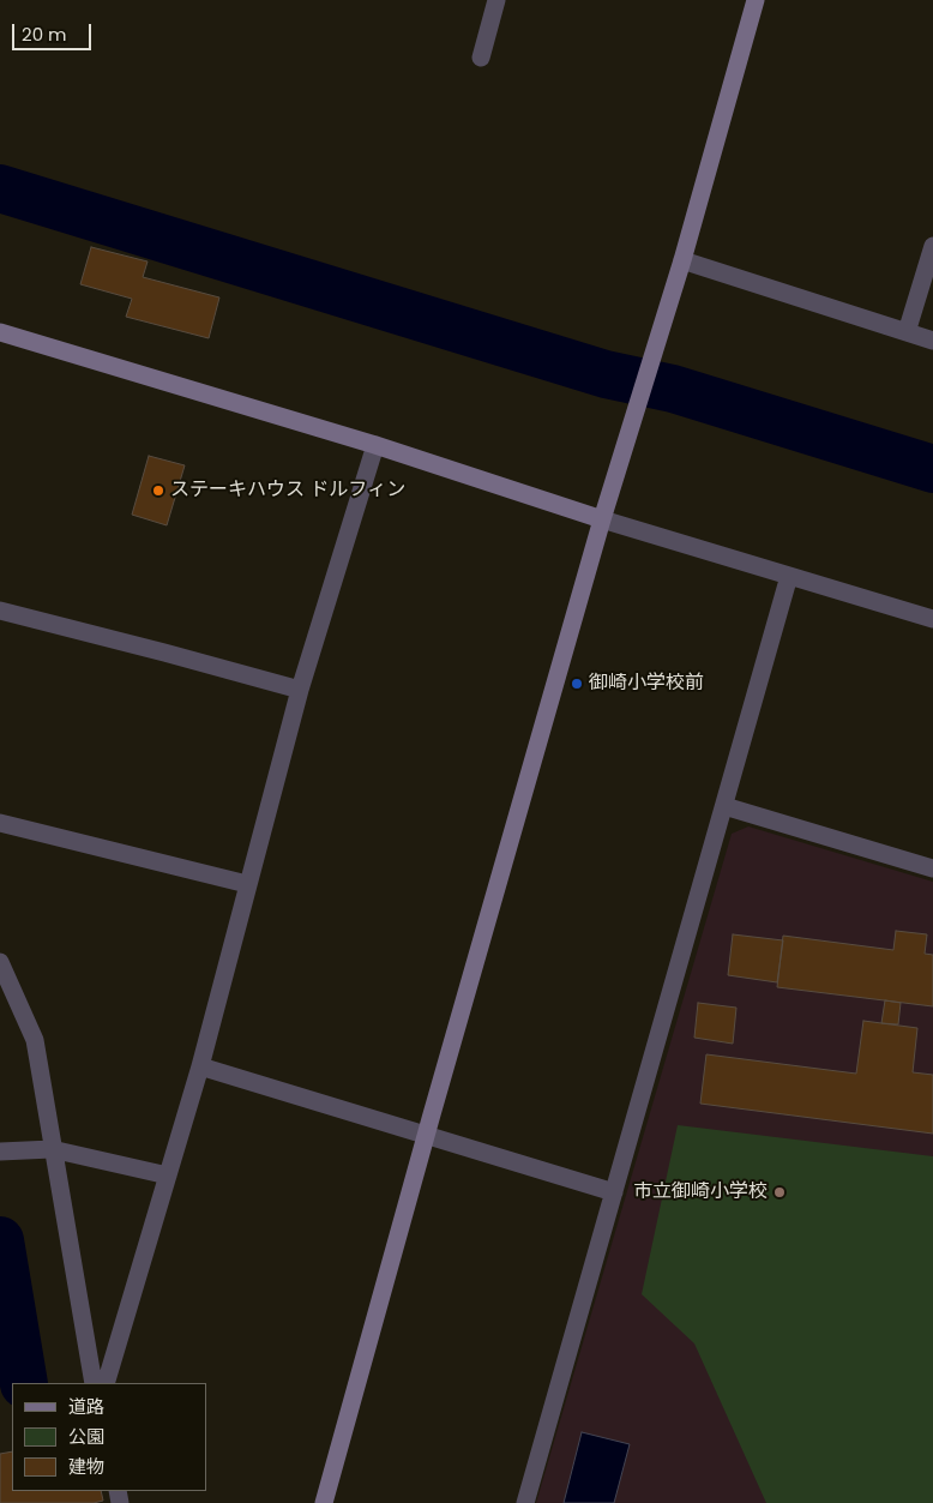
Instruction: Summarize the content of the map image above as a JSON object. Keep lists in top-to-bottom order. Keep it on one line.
{"places":["ステーキハウス ドルフィン","御崎小学校前","市立御崎小学校"],"legend":["道路","公園","建物"],"scale_bar":"20 m"}
